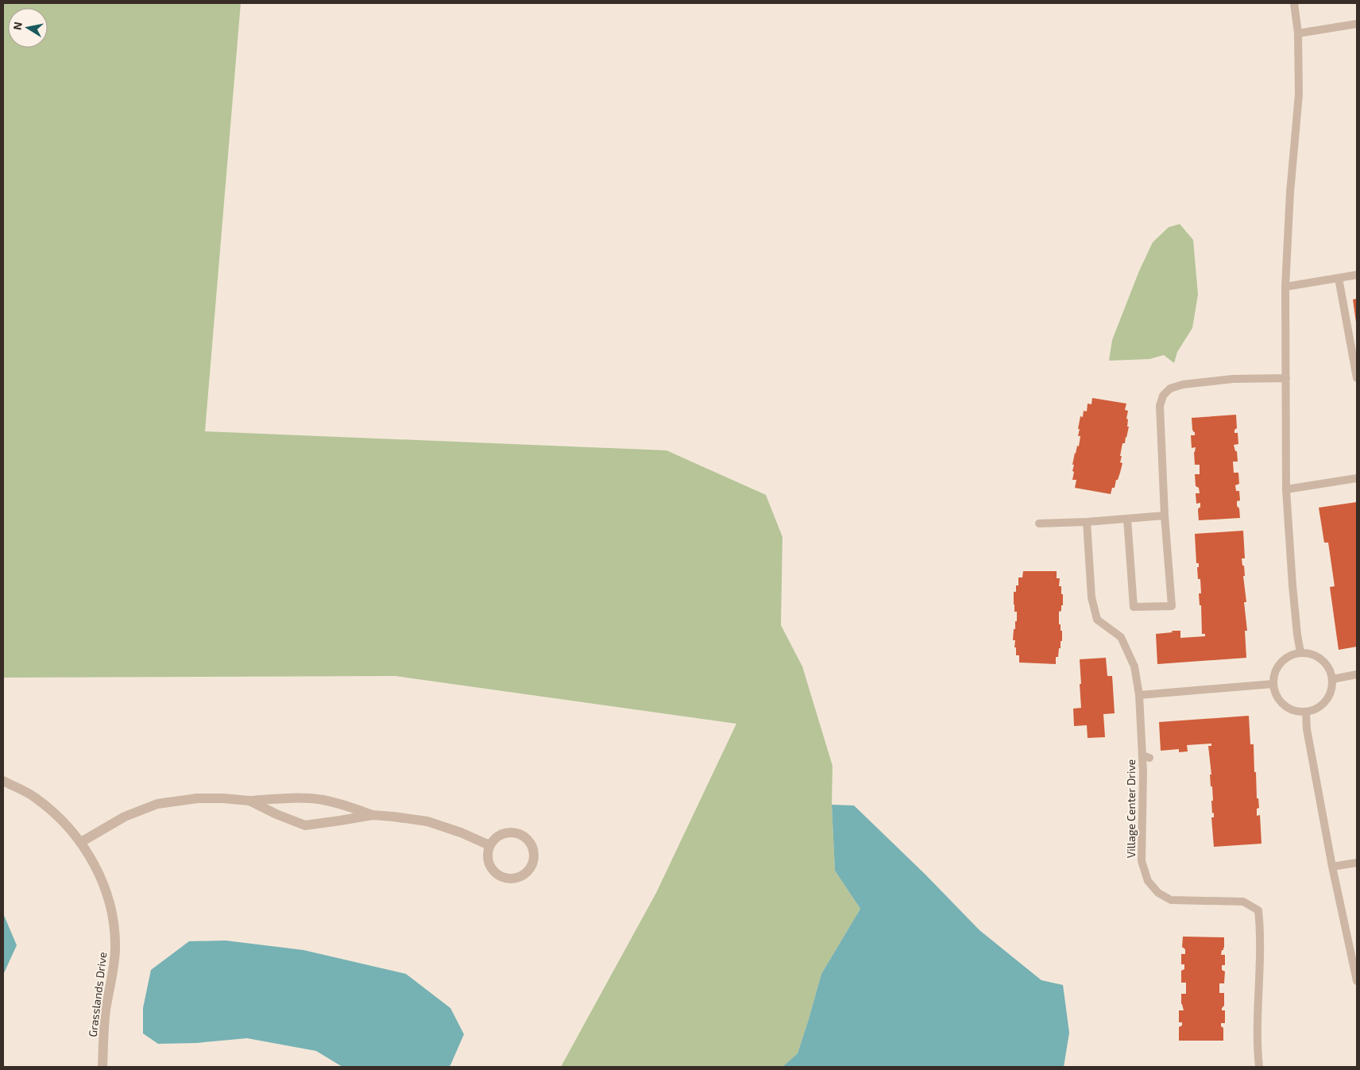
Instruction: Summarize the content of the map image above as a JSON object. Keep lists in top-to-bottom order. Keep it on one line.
{"streets":{"street":["Grasslands Drive"],"lane":["Village Center Drive"]},"north":"left"}
